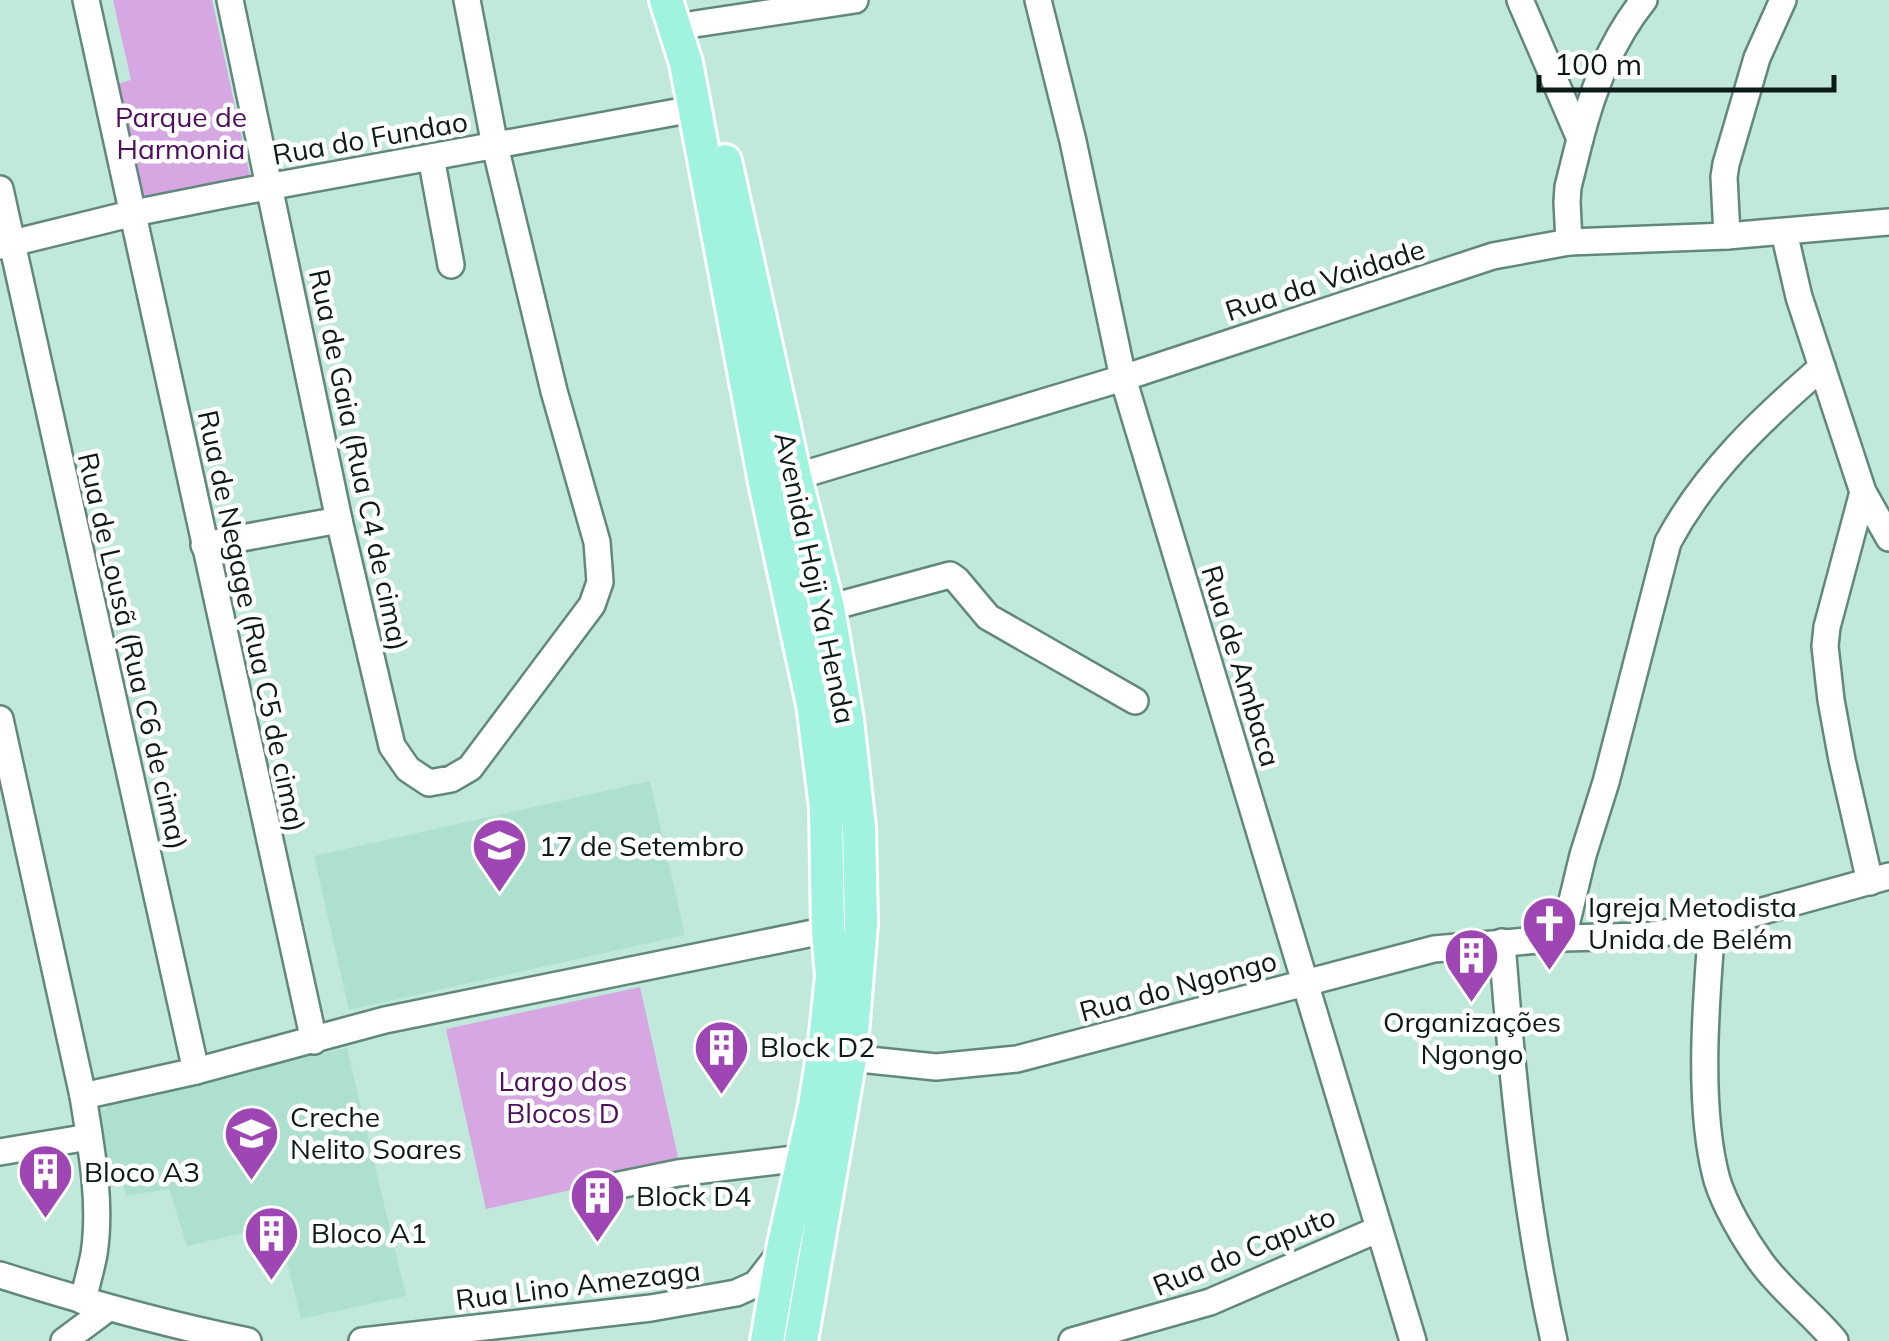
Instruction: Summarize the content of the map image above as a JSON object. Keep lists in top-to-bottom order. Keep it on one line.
{"streets":{"main road":["Avenida Hoji Ya Henda"],"street":["Rua do Fundao","Rua da Vaidade","Rua de Gaia (Rua C4 de cima)","Rua de Negage (Rua C5 de cima)","Rua de Lousã (Rua C6 de cima)","Rua de Ambaca","Rua do Ngongo","Rua do Caputo","Rua Lino Amezaga"]},"crossings":[["Rua do Fundao","Rua de Gaia (Rua C4 de cima)"],["Rua do Fundao","Rua de Negage (Rua C5 de cima)"],["Rua do Fundao","Rua de Lousã (Rua C6 de cima)"],["Rua da Vaidade","Avenida Hoji Ya Henda"],["Rua da Vaidade","Rua de Ambaca"],["Avenida Hoji Ya Henda","Rua do Ngongo"],["Rua de Ambaca","Rua do Ngongo"],["Rua de Ambaca","Rua do Caputo"]],"parks":["Parque de Harmonia","Largo dos Blocos D"],"places":{"school or university":["17 de Setembro","Creche Nelito Soares"],"church":["Igreja Metodista Unida de Belém"],"building":["Organizações Ngongo","Block D2","Bloco A3","Block D4","Bloco A1"]},"scale_bar":"100 m"}
